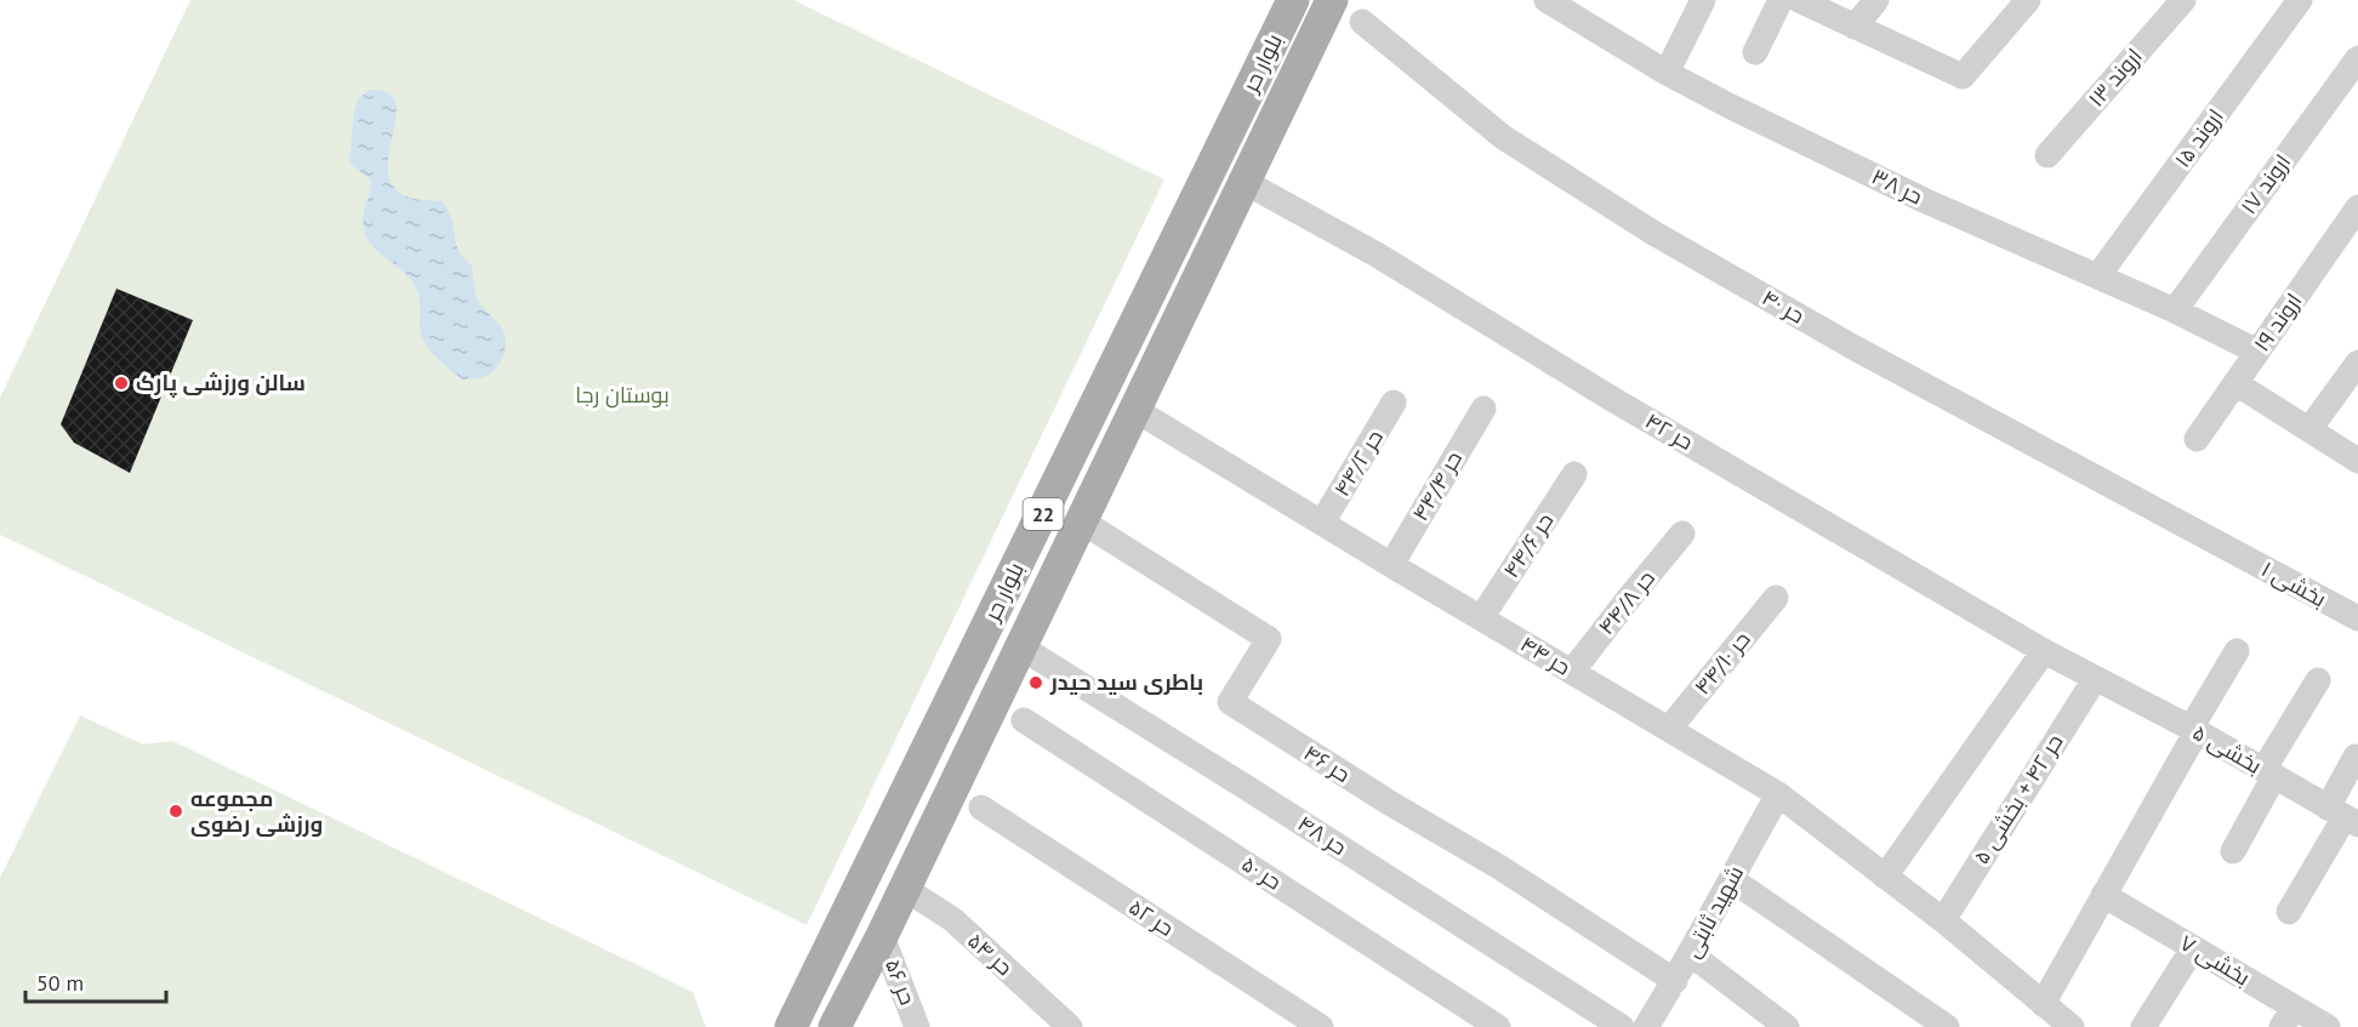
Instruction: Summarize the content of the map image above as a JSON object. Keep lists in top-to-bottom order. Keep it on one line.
{"streets":{"main road":["بلوار حر","22"],"street":["اروند ۱۳","اروند ۱۵","اروند ۱۷","حر ۳۸","حر ۴۰","اروند ۱۹","حر ۴۲","حر ۴۴/۲","حر ۴۴/۴","حر ۴۴/۶","بخشی ۱","حر ۴۴/۸","حر ۴۴","حر ۴۴/۱۰","بخشی ۵","حر ۴۶","حر ۴۲ + بخشی ۵","حر ۴۸","حر ۵۰","شهید ثابتی","حر ۵۲","حر ۵۴","بخشی ۷","حر ۵۶"]},"crossings":[["بلوار حر","حر ۴۲"],["بلوار حر","حر ۴۴"],["بلوار حر","حر ۴۶"],["بلوار حر","حر ۴۸"],["بلوار حر","حر ۵۴"],["بلوار حر","حر ۵۶"],["اروند ۱۵","حر ۳۸"],["اروند ۱۷","حر ۳۸"],["حر ۳۸","اروند ۱۹"],["حر ۴۰","بخشی ۱"],["حر ۴۲","بخشی ۵"],["حر ۴۲","حر ۴۲ + بخشی ۵"],["حر ۴۴/۲","حر ۴۴"],["حر ۴۴/۴","حر ۴۴"],["حر ۴۴/۶","حر ۴۴"],["حر ۴۴/۸","حر ۴۴"],["حر ۴۴","حر ۴۴/۱۰"],["حر ۴۴","حر ۴۲ + بخشی ۵"],["حر ۴۴","شهید ثابتی"],["بخشی ۵","حر ۴۲ + بخشی ۵"],["حر ۴۶","شهید ثابتی"]],"parks":["بوستان رجا"],"places":["سالن ورزشی پارک","باطری سید حیدر","مجموعه ورزشی رضوی"],"scale_bar":"50 m"}
